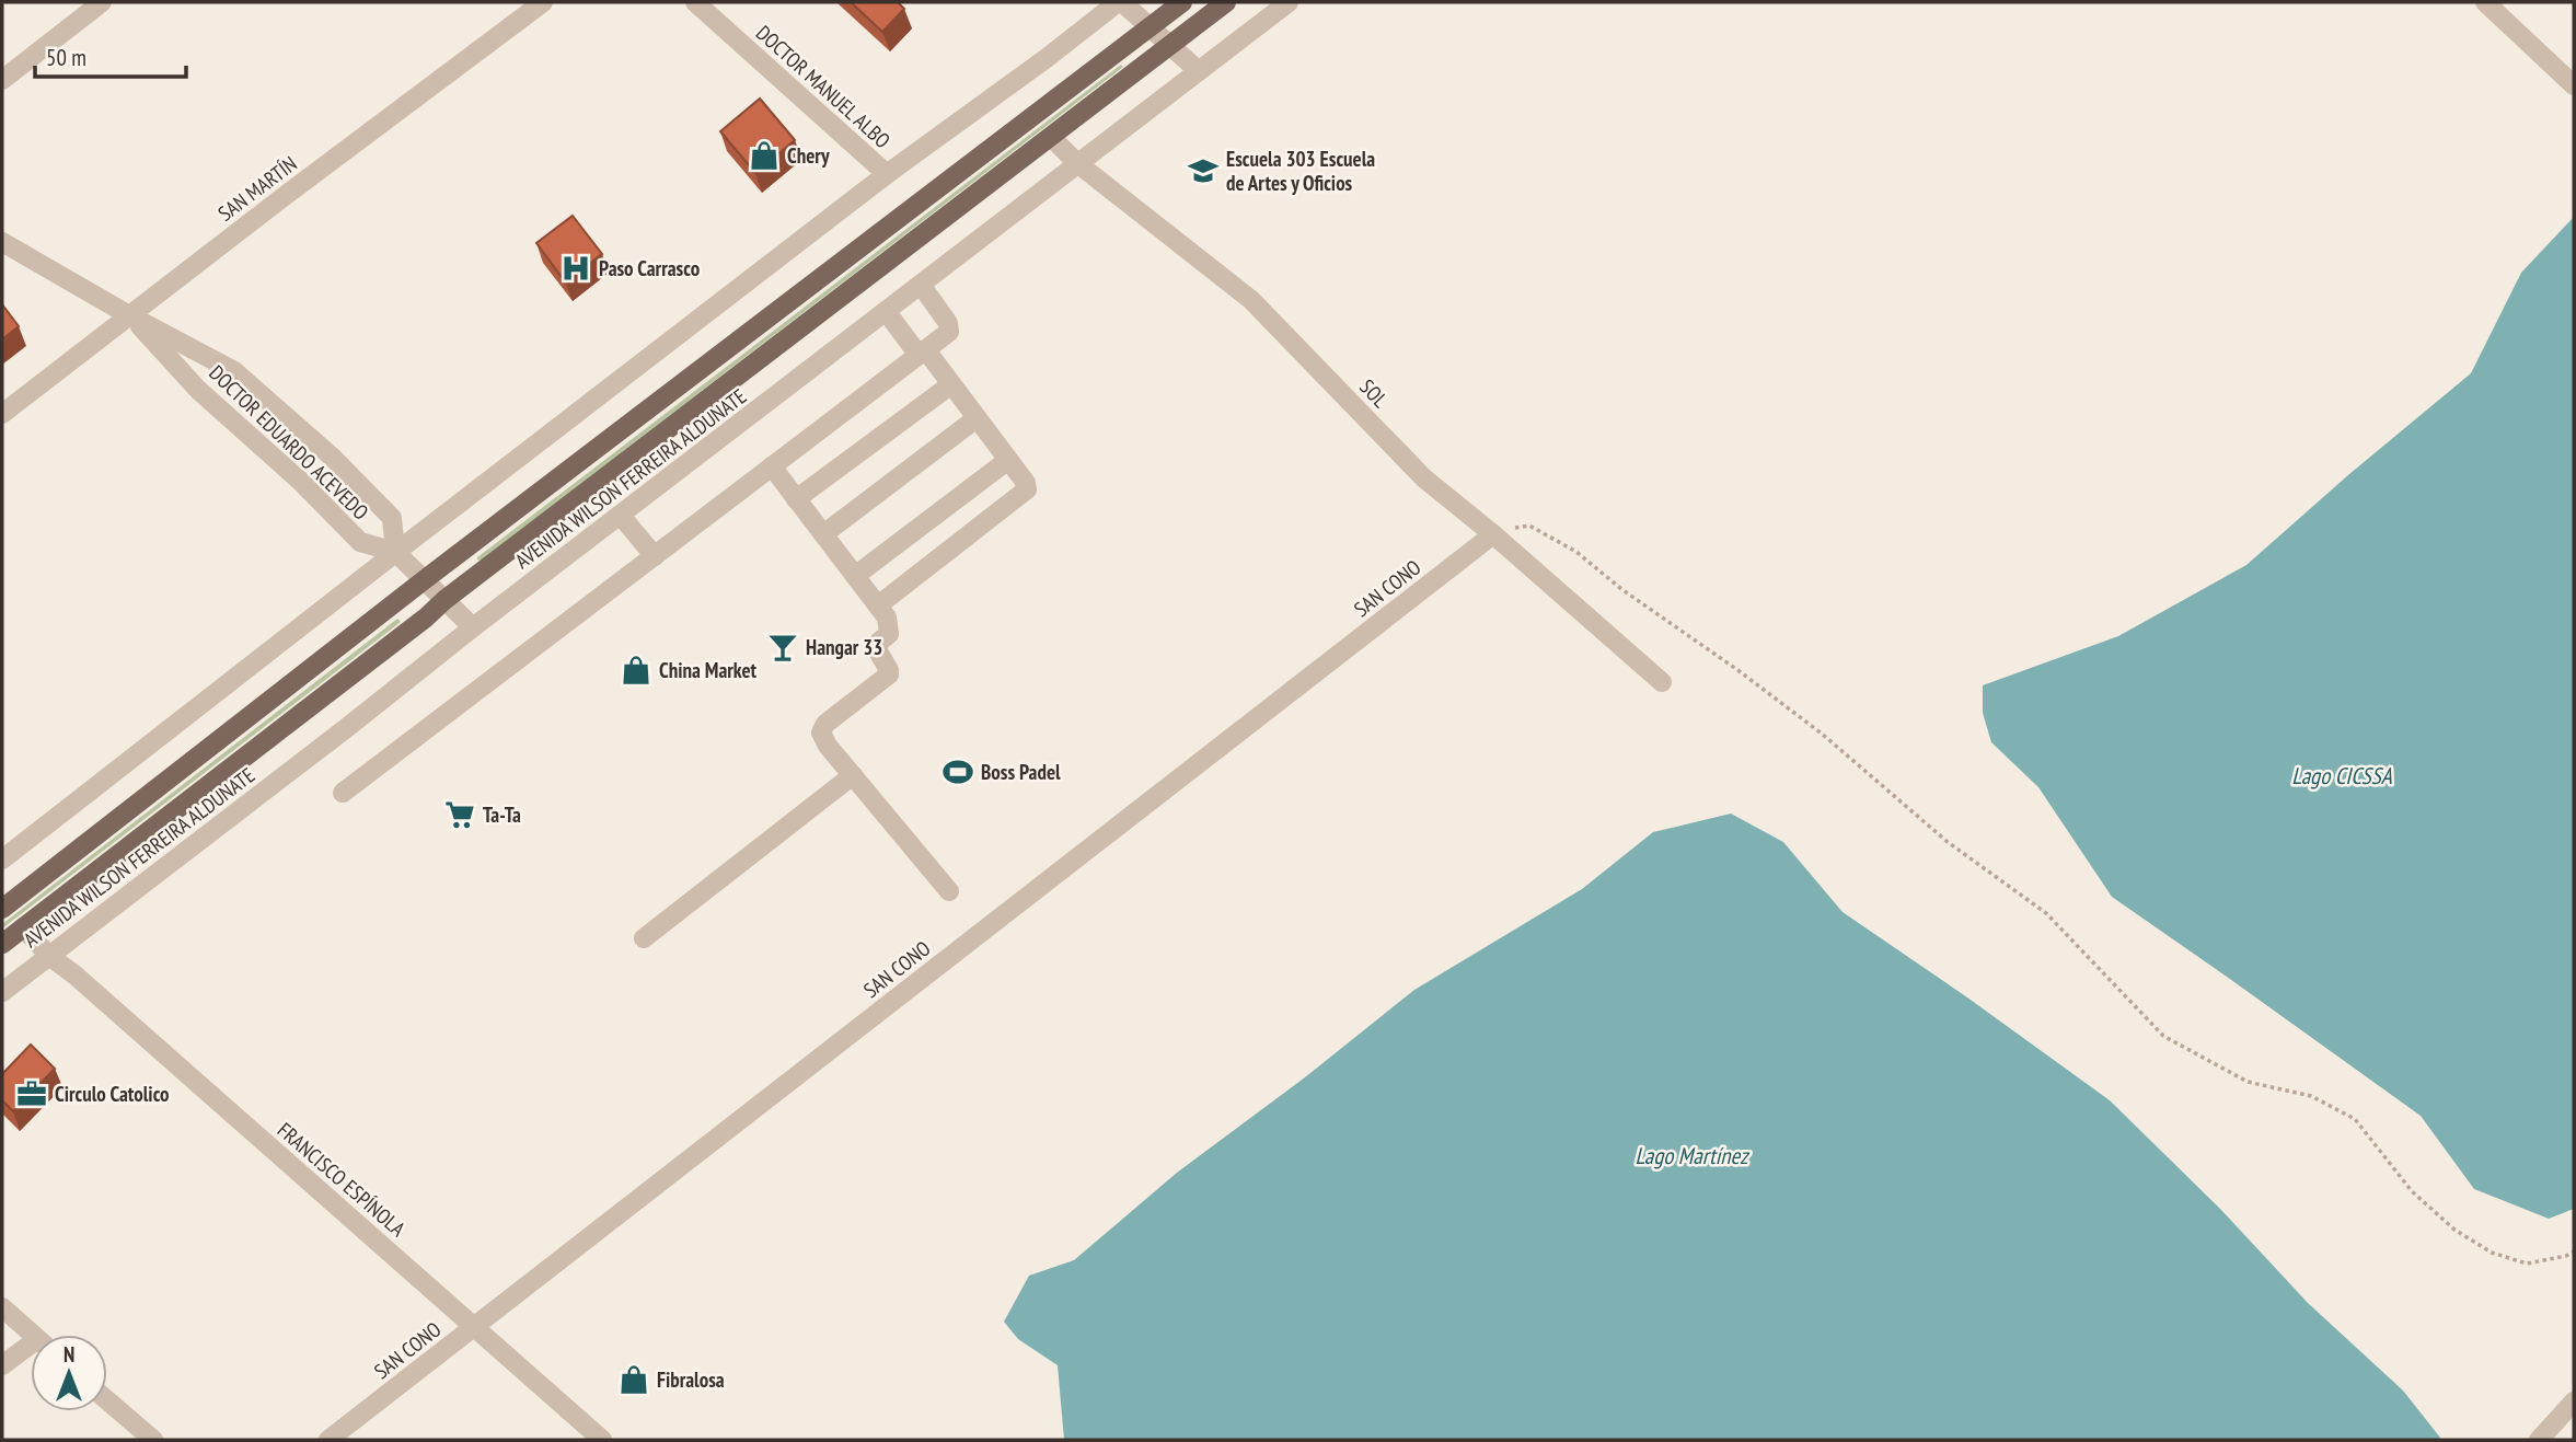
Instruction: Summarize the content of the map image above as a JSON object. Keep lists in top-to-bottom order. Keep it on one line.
{"streets":{"main road":["AVENIDA WILSON FERREIRA ALDUNATE"],"street":["DOCTOR MANUEL ALBO","SAN MARTÍN","SOL","DOCTOR EDUARDO ACEVEDO","SAN CONO","FRANCISCO ESPÍNOLA"]},"crossings":[["SAN MARTÍN","DOCTOR EDUARDO ACEVEDO"],["SOL","AVENIDA WILSON FERREIRA ALDUNATE"],["SOL","SAN CONO"],["AVENIDA WILSON FERREIRA ALDUNATE","FRANCISCO ESPÍNOLA"],["SAN CONO","FRANCISCO ESPÍNOLA"]],"water":["Lago CICSSA","Lago Martínez"],"places":{"shop":["Chery","China Market","Fibralosa"],"school or university":["Escuela 303 Escuela de Artes y Oficios"],"hospital":["Paso Carrasco"],"bar":["Hangar 33"],"sports":["Boss Padel"],"supermarket":["Ta-Ta"],"office":["Circulo Catolico"]},"scale_bar":"50 m","north":"top"}
